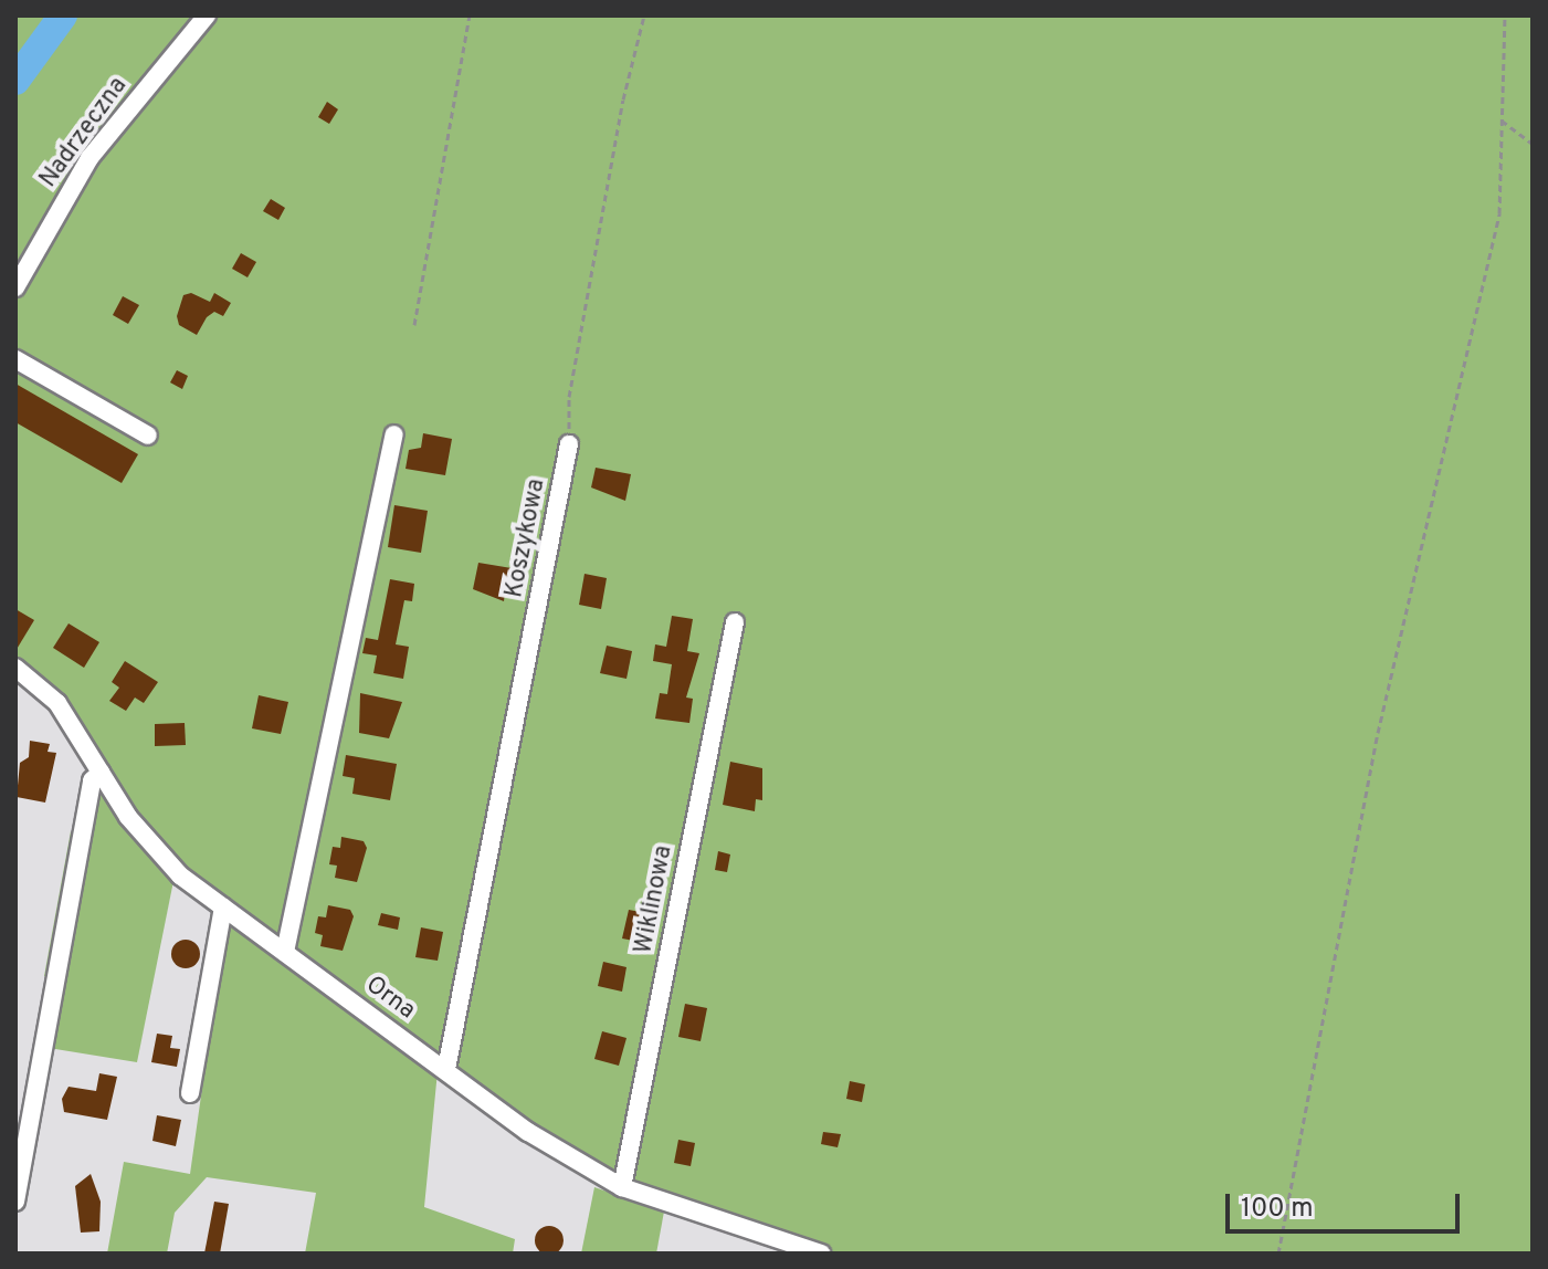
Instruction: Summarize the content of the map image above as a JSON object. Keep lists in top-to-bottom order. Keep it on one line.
{"streets":{"street":["Nadrzeczna","Koszykowa","Wiklinowa","Orna"]},"crossings":[["Koszykowa","Orna"],["Wiklinowa","Orna"]],"scale_bar":"100 m"}
